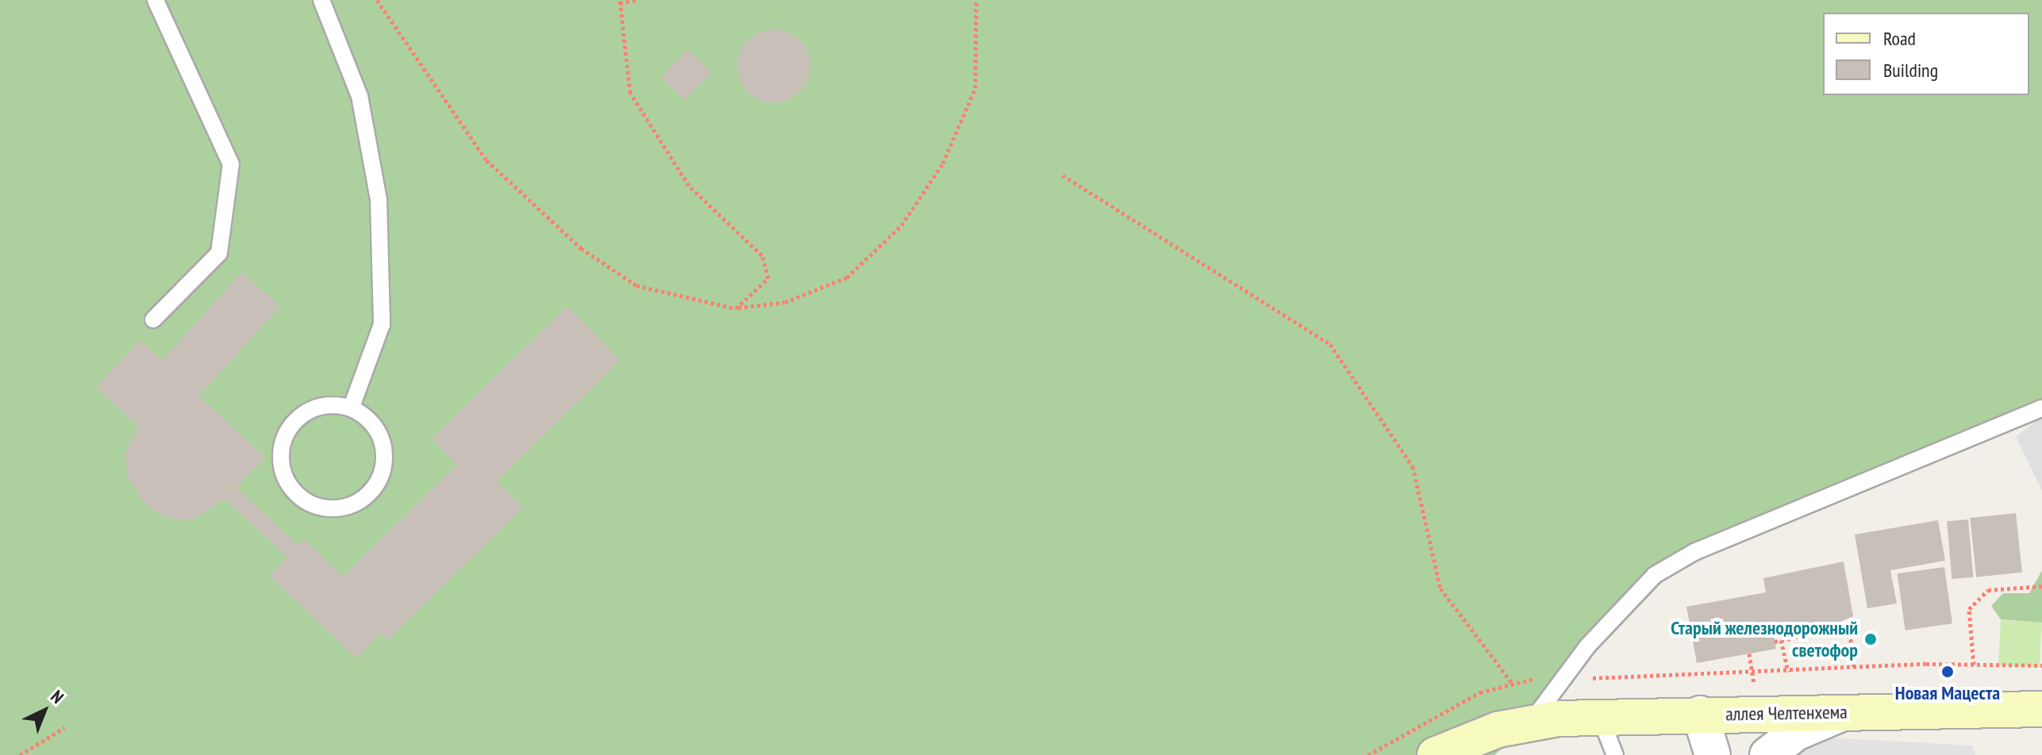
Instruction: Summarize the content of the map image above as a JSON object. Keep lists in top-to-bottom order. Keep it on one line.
{"streets":{"main road":["аллея Челтенхема"]},"places":["Старый железнодорожный светофор","Новая Мацеста"],"legend":["Road","Building"],"north":"top right"}
